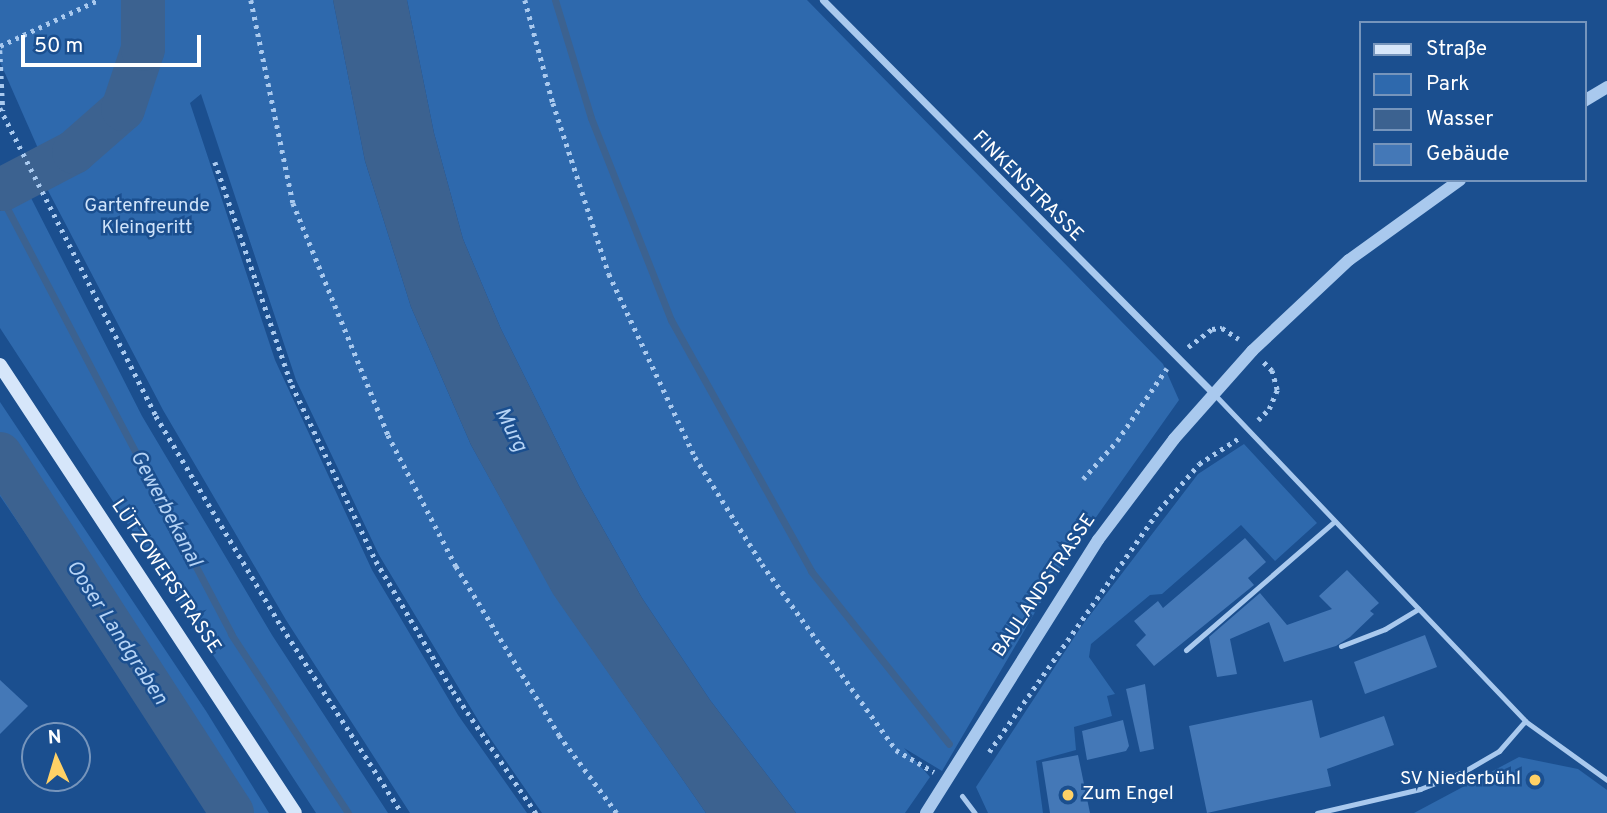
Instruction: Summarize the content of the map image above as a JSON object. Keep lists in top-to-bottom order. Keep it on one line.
{"streets":{"main road":["LÜTZOWERSTRASSE"],"street":["FINKENSTRASSE","BAULANDSTRASSE"]},"crossings":[["FINKENSTRASSE","BAULANDSTRASSE"]],"water":["Murg","Gewerbekanal","Ooser Landgraben"],"parks":["Gartenfreunde Kleingeritt"],"places":["SV Niederbühl","Zum Engel"],"legend":["Straße","Park","Wasser","Gebäude"],"scale_bar":"50 m","north":"top"}
